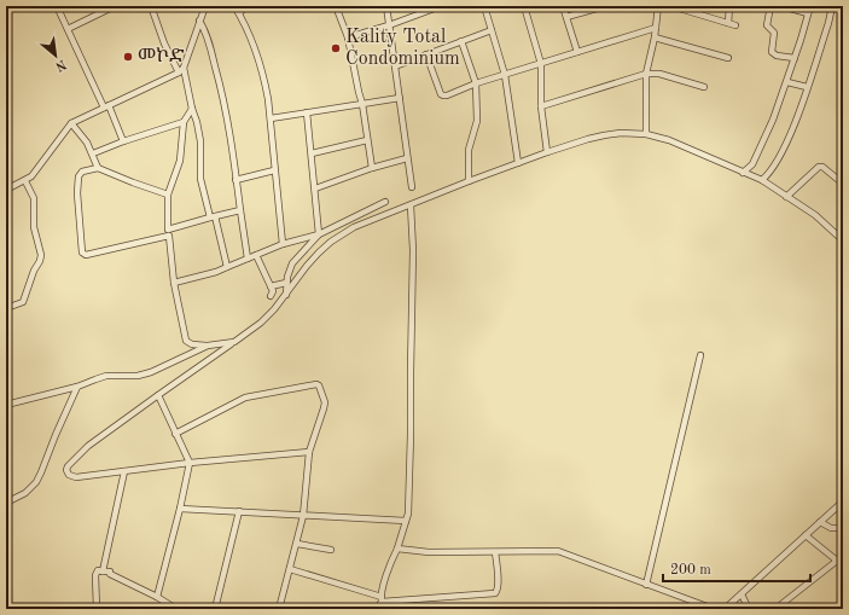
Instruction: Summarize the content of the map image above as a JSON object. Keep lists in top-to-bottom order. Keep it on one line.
{"places":["Kality Total Condominium","መኮድ"],"scale_bar":"200 m","north":"bottom right"}
